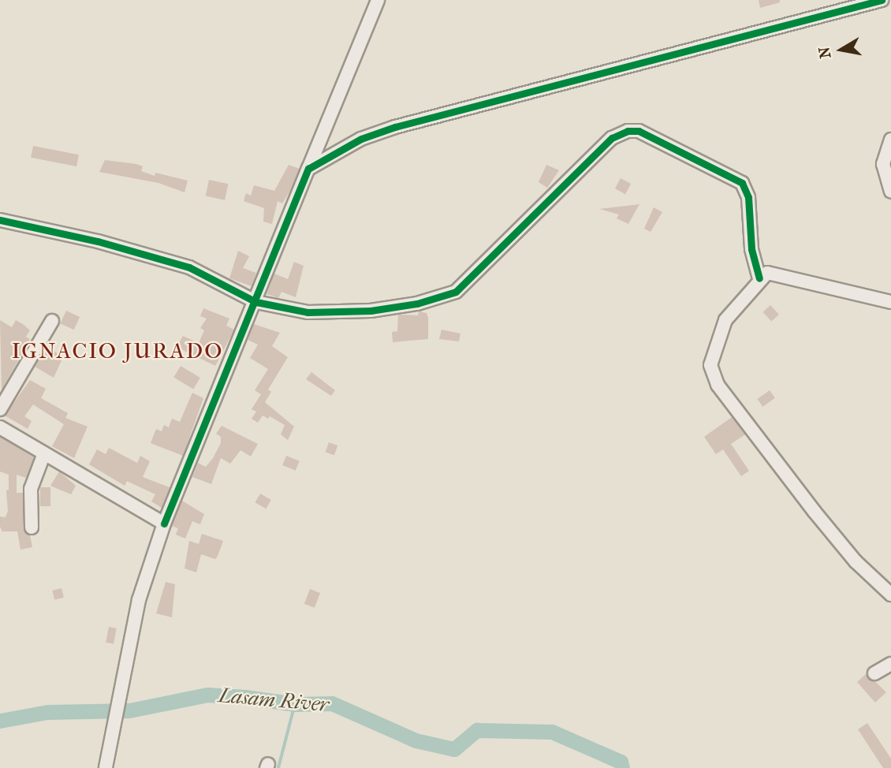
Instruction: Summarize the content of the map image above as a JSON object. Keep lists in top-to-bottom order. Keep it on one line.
{"districts":["IGNACIO JURADO"],"water":["Lasam River"],"north":"left"}
